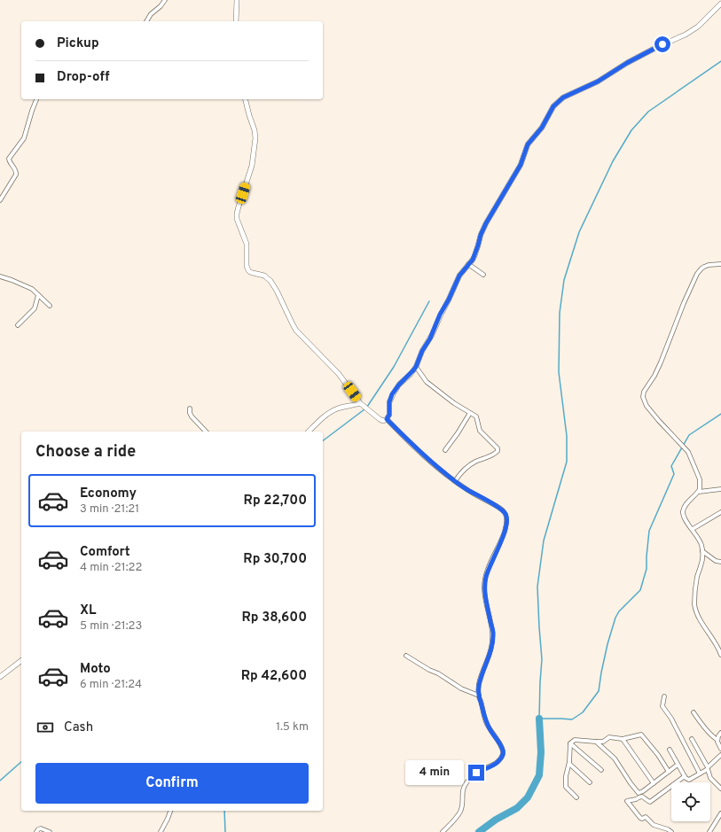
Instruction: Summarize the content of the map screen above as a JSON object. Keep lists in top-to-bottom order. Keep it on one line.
{"page":{"banner":["Pickup","Drop-off"],"heading":"Choose a ride","list":[{"name":"Economy","note":"3 min · 21:21","value":"Rp 22,700"},{"name":"Comfort","note":"4 min · 21:22","value":"Rp 30,700"},{"name":"XL","note":"5 min · 21:23","value":"Rp 38,600"},{"name":"Moto","note":"6 min · 21:24","value":"Rp 42,600"}],"pay":["Cash","1.5 km"],"buttons":"Confirm","bubble":"4 min"}}
